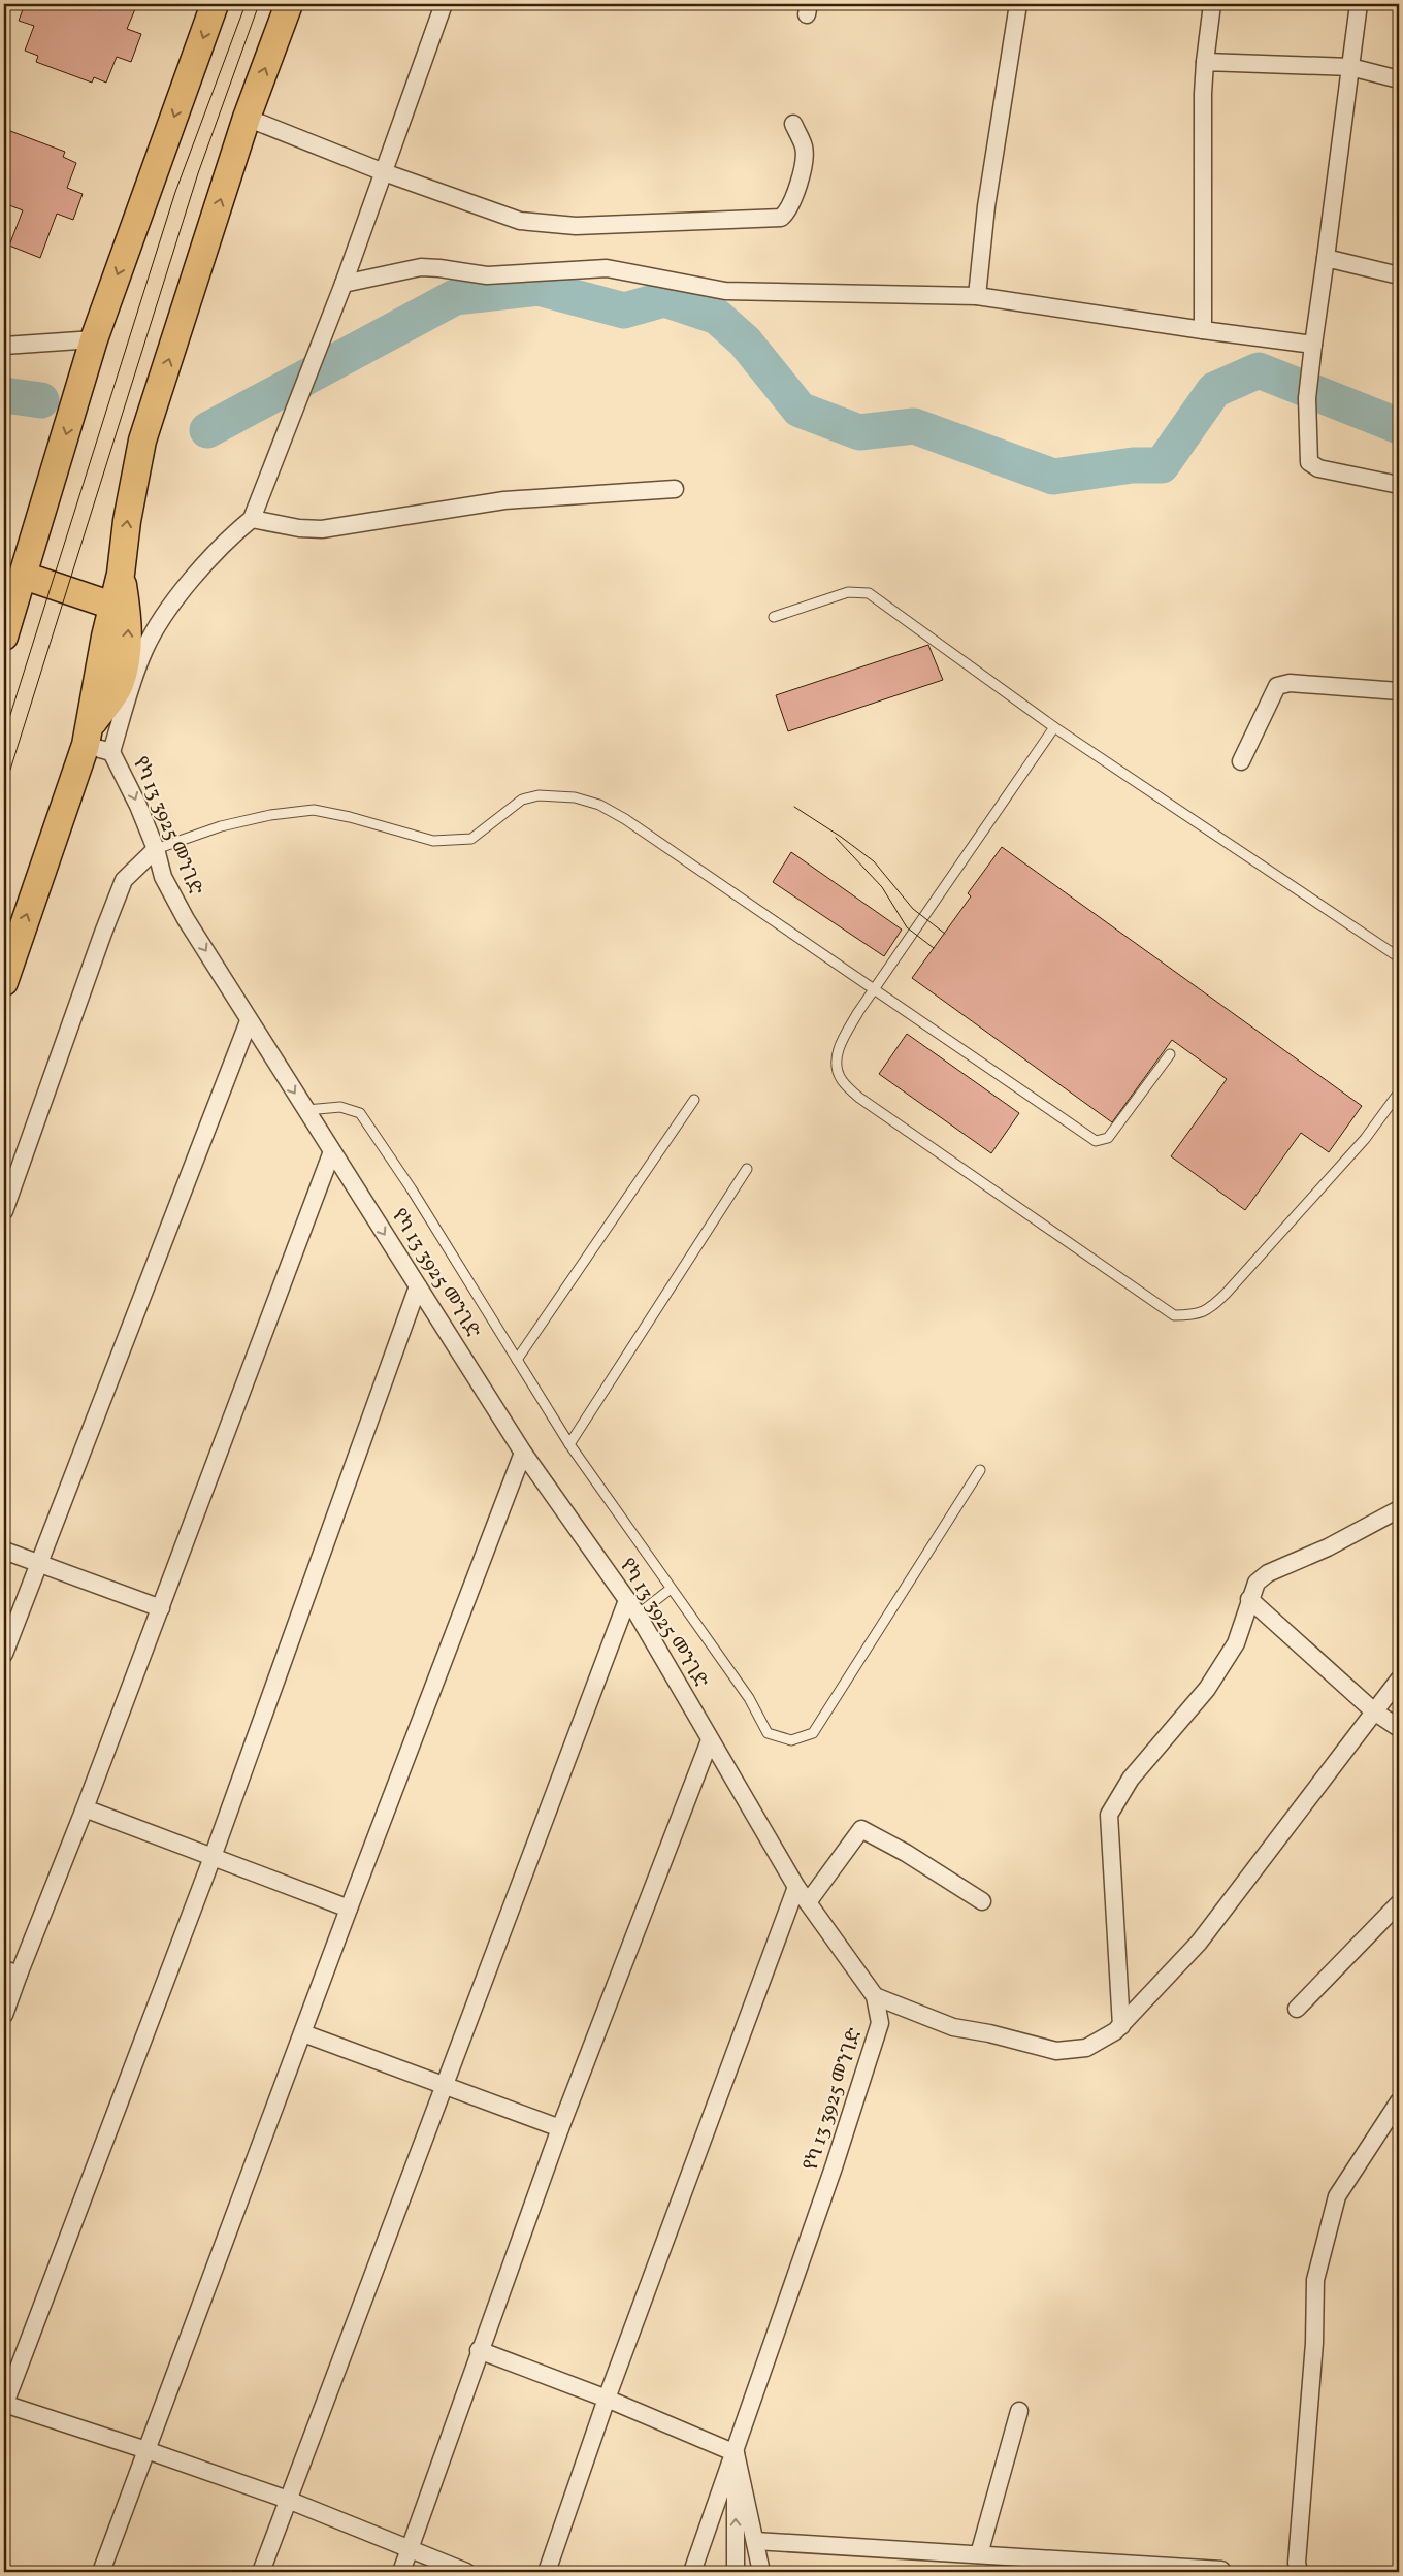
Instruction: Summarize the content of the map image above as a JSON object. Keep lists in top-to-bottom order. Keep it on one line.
{"streets":{"street":["የካ 13 3925 መንገድ"]}}
